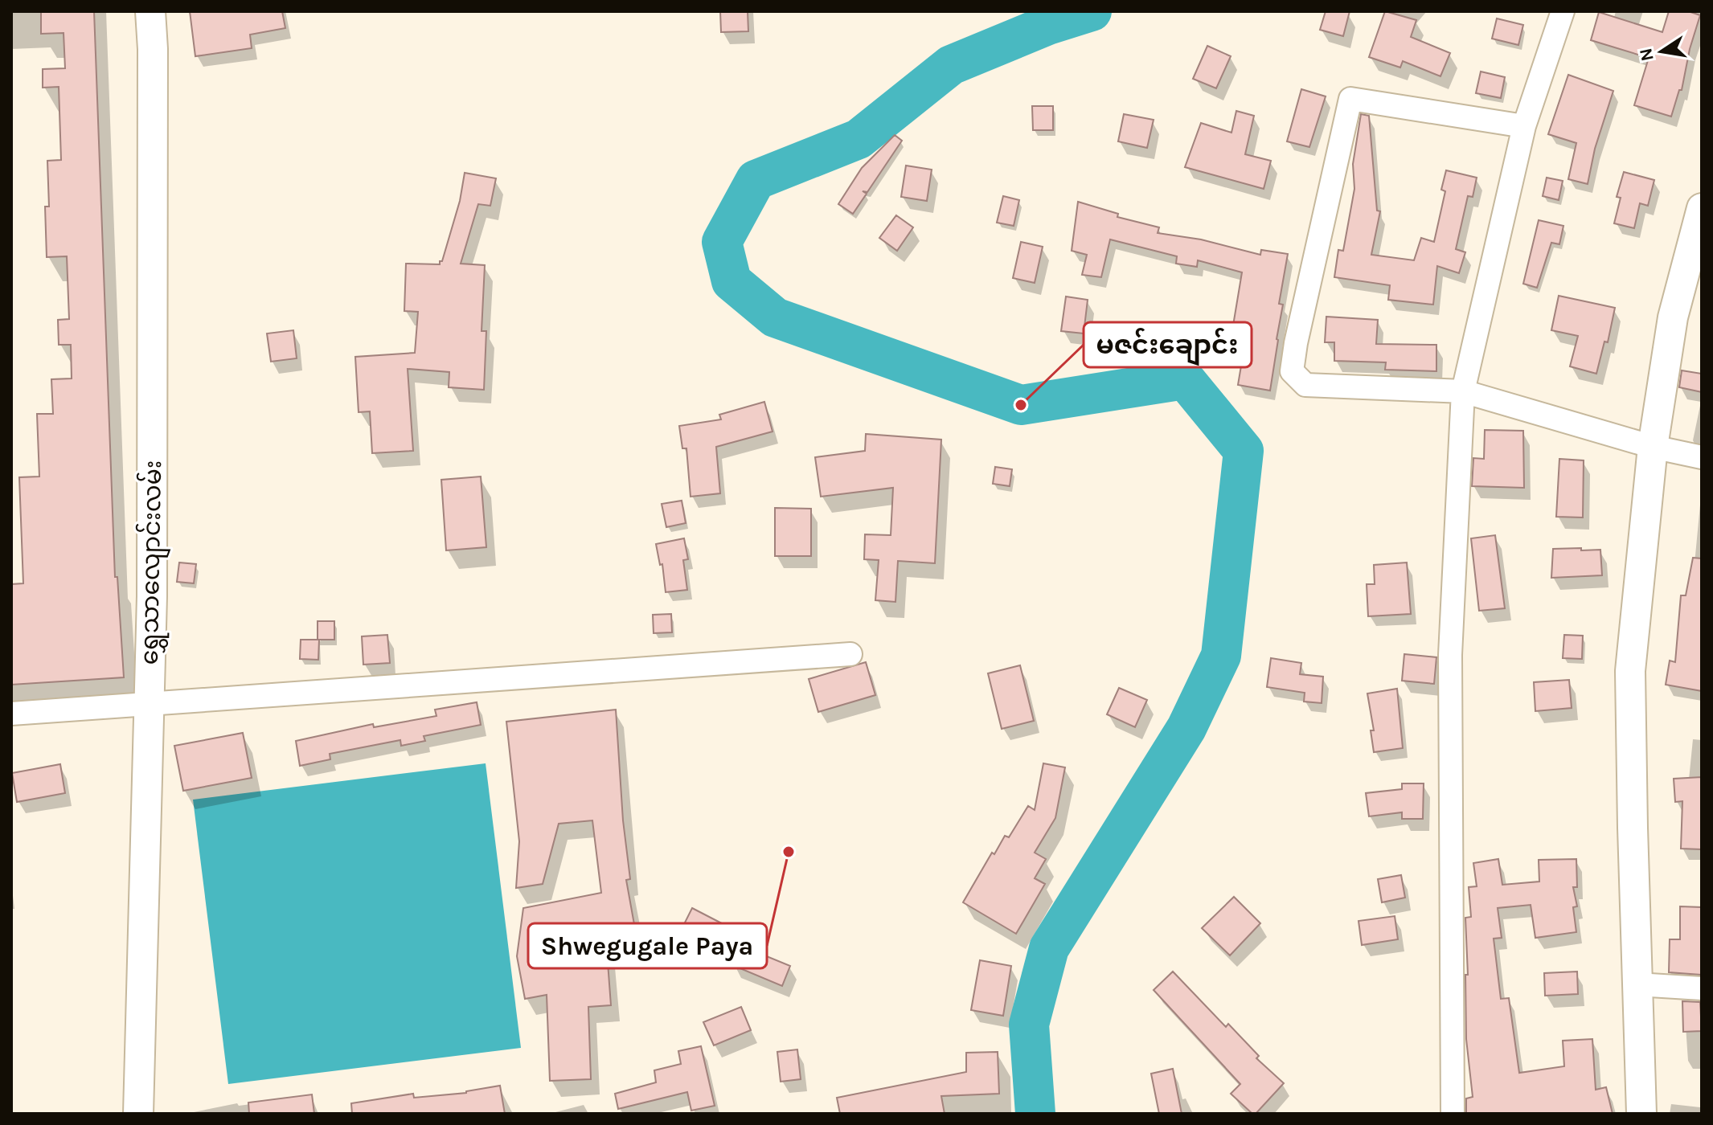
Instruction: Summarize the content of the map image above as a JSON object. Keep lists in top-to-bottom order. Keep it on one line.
{"streets":{"street":["ရွှေသာလျောင်းလမ်း"]},"places":["မဇင်းချောင်း","Shwegugale Paya"],"north":"left"}
